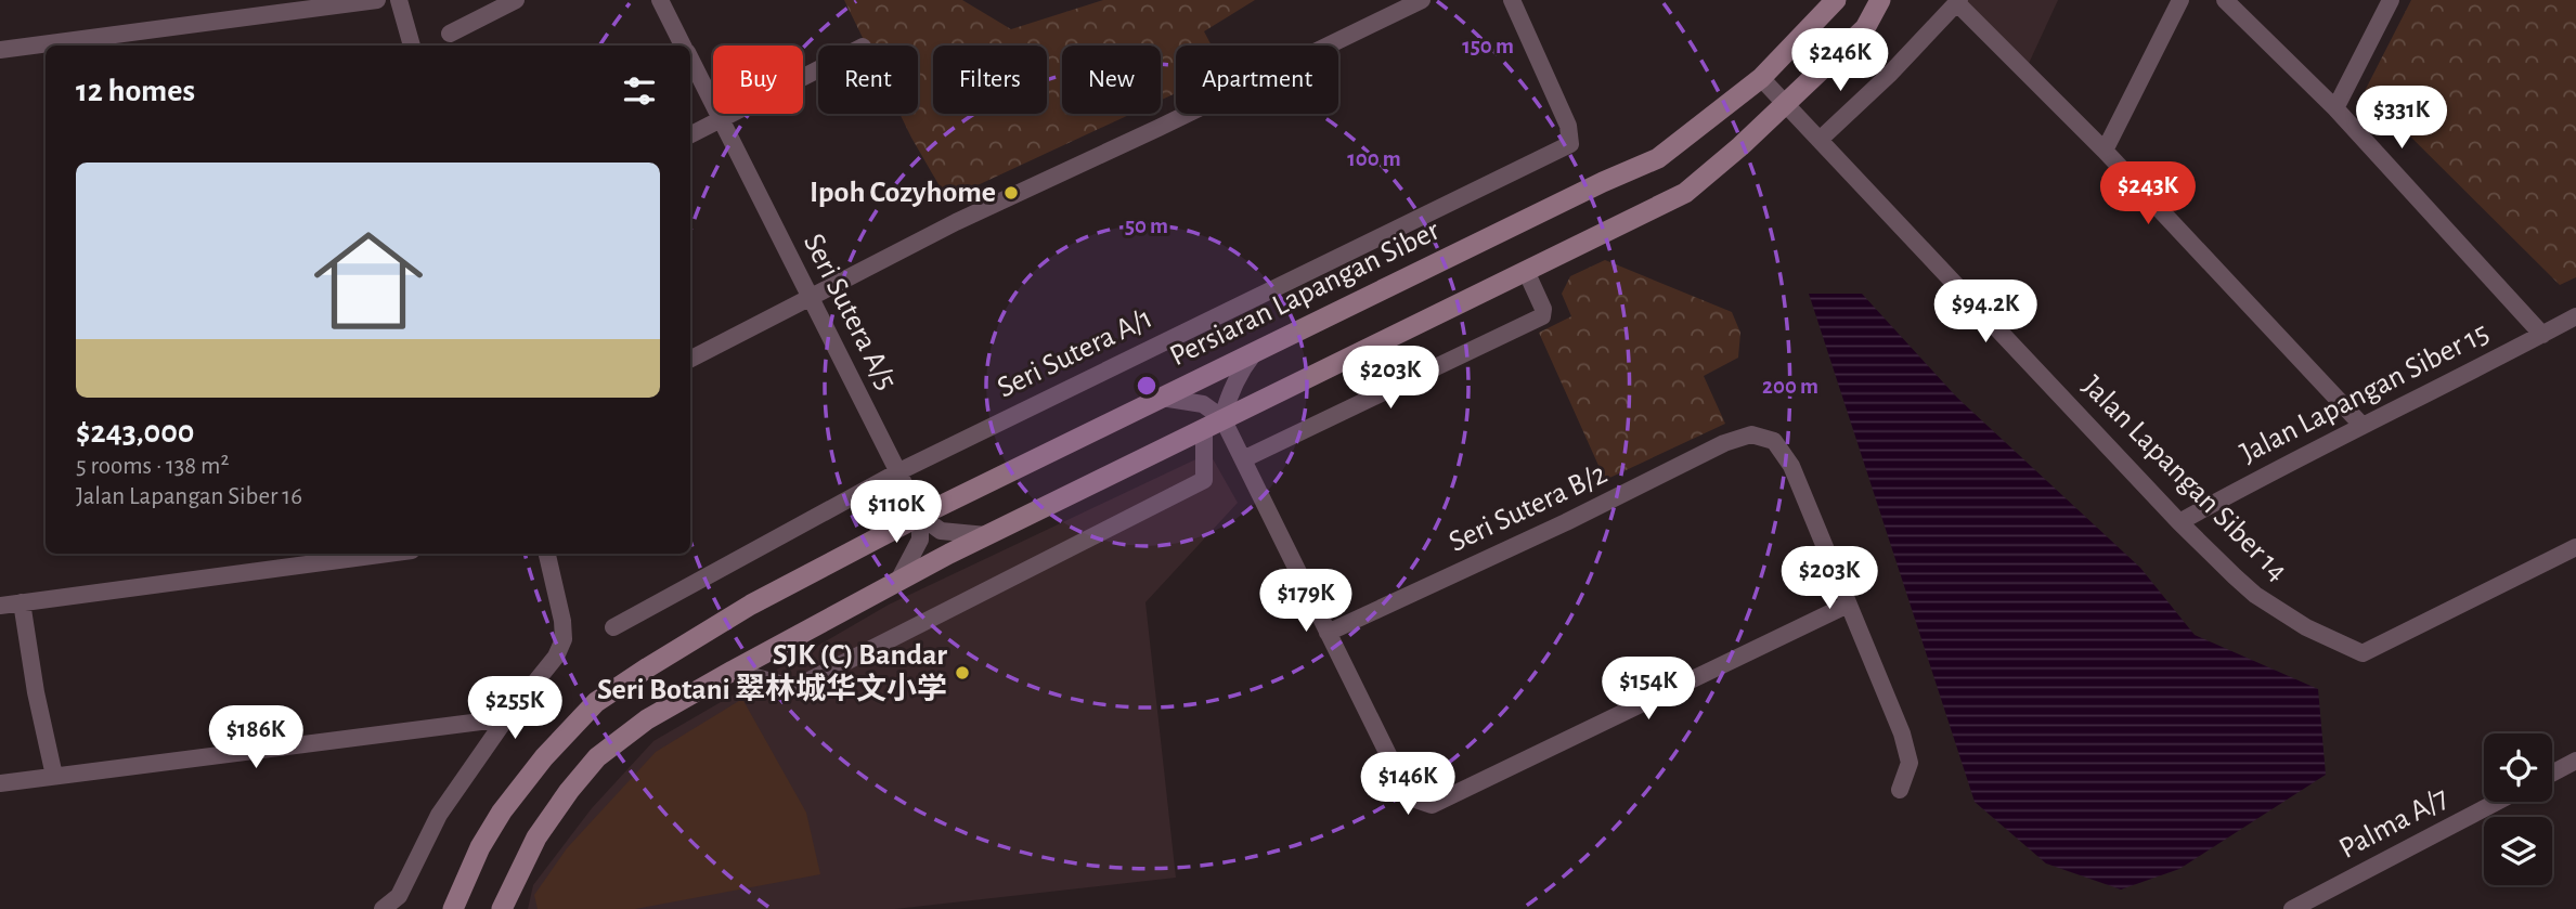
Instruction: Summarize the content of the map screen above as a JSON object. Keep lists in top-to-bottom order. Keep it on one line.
{"streets":{"main road":["Persiaran Lapangan Siber"],"street":["Seri Sutera A/5","Seri Sutera A/1","Jalan Lapangan Siber 15","Jalan Lapangan Siber 14","Seri Sutera B/2","Palma A/7"]},"crossings":[["Persiaran Lapangan Siber","Seri Sutera A/5"],["Persiaran Lapangan Siber","Jalan Lapangan Siber 14"],["Seri Sutera A/5","Seri Sutera A/1"],["Jalan Lapangan Siber 15","Jalan Lapangan Siber 14"]],"places":["Ipoh Cozyhome","SJK (C) Bandar Seri Botani 翠林城华文小学"],"page":{"price":["$246K","$331K","$243K","$94.2K","$203K","$110K","$203K","$179K","$154K","$255K","$186K","$146K"],"chip":["Buy","Rent","Filters","New","Apartment"],"heading":"12 homes","list":[{"name":"$243,000","note":"5 rooms · 138 m² · Jalan Lapangan Siber 16"}]},"rings":["150 m","100 m","50 m","200 m"]}
